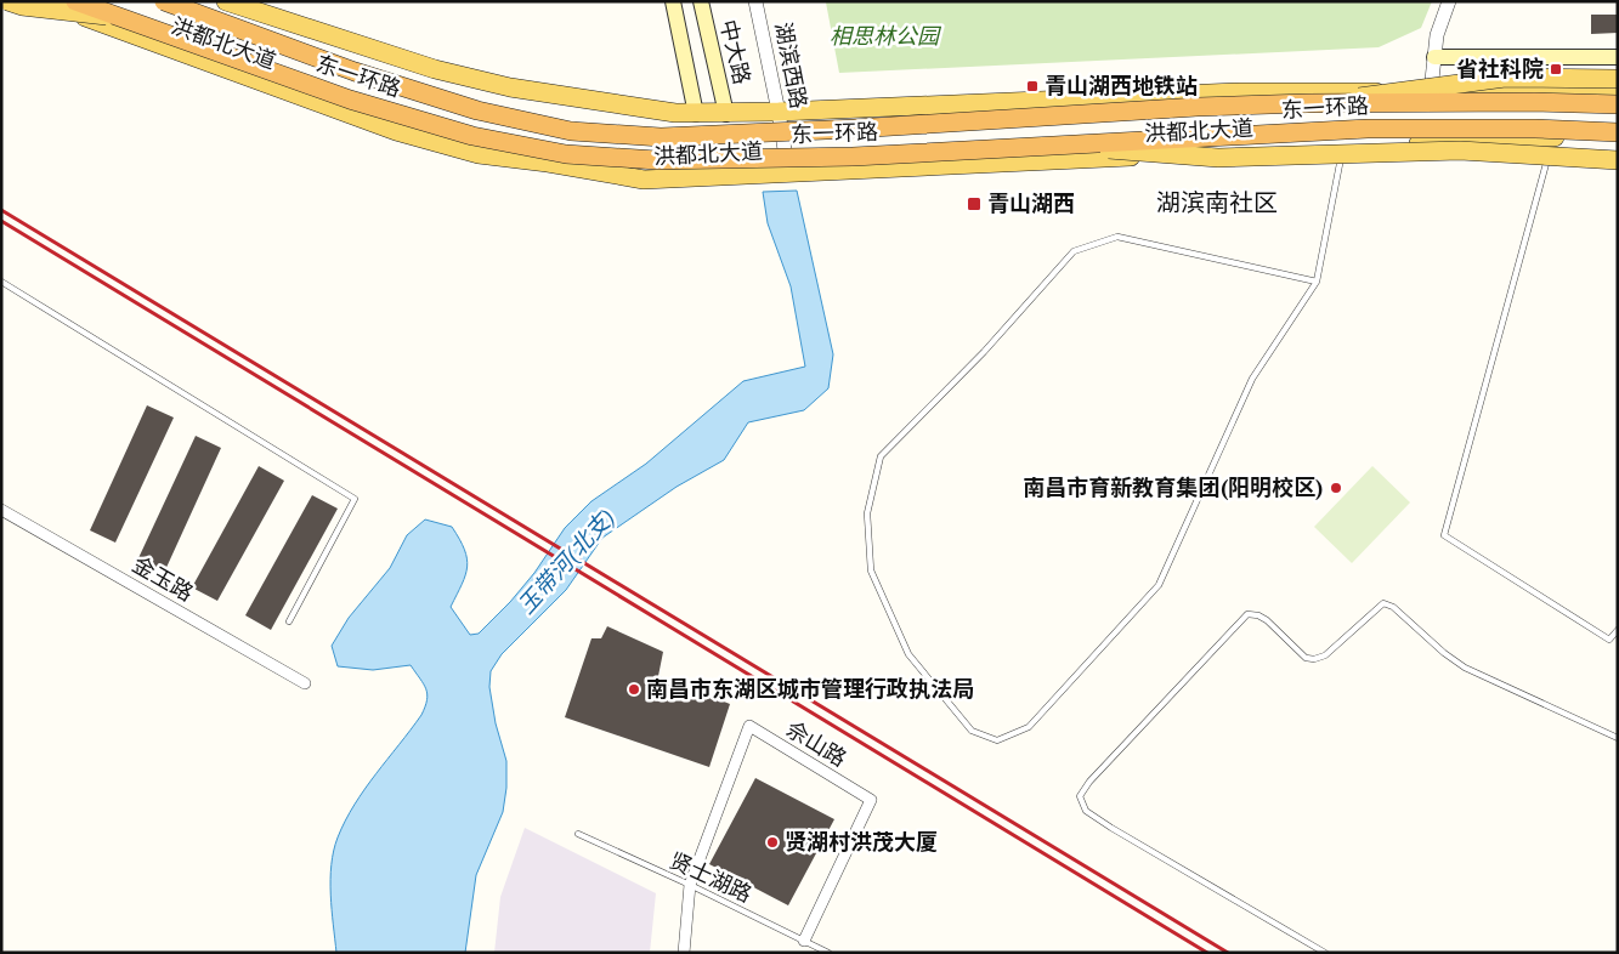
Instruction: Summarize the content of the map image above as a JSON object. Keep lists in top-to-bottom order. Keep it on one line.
{"streets":{"highway":["东一环路"],"main road":["洪都北大道","中大路"],"street":["湖滨西路","金玉路","佘山路"],"lane":["贤士湖路"]},"crossings":[["洪都北大道","中大路"],["洪都北大道","湖滨西路"],["佘山路","贤士湖路"]],"districts":["湖滨南社区"],"water":["玉带河(北支)"],"parks":["相思林公园"],"places":{"transit":["省社科院","青山湖西地铁站","青山湖西"],"other":["南昌市育新教育集团(阳明校区)","南昌市东湖区城市管理行政执法局","贤湖村洪茂大厦"]}}
